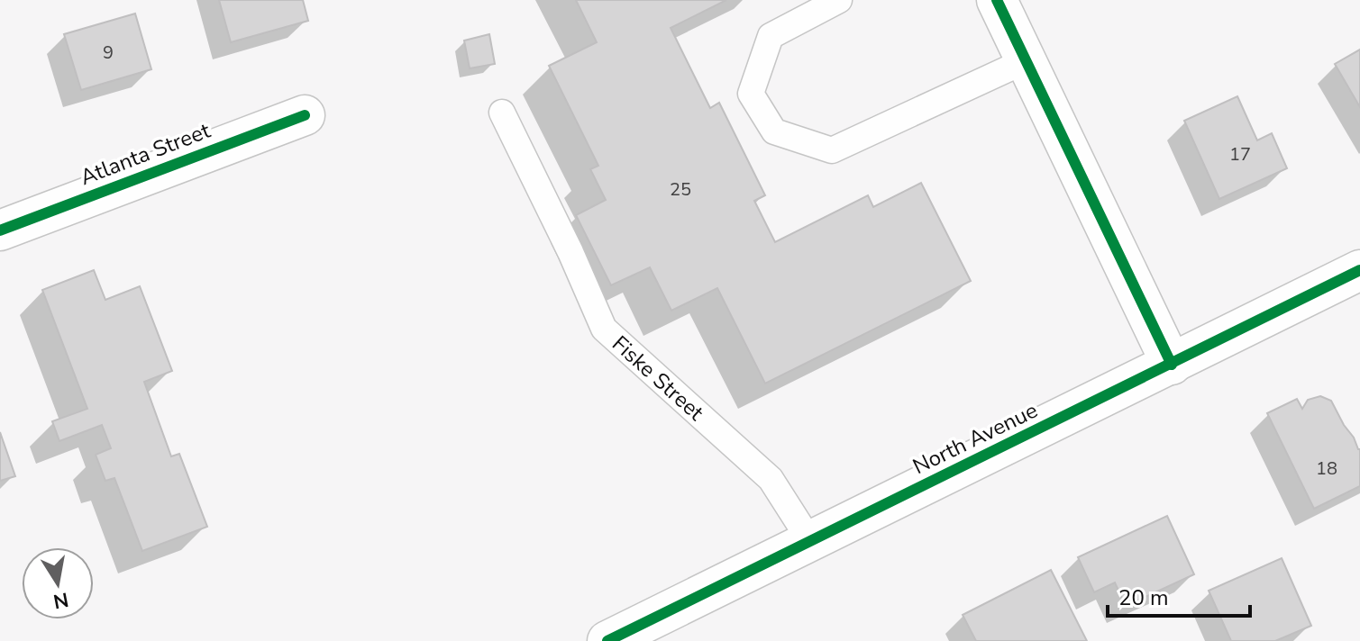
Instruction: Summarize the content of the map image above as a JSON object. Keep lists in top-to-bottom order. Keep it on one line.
{"streets":{"street":["Atlanta Street","North Avenue"],"lane":["Fiske Street"]},"crossings":[["Fiske Street","North Avenue"]],"house_numbers":["9","17","25","18"],"scale_bar":"20 m","north":"bottom"}
